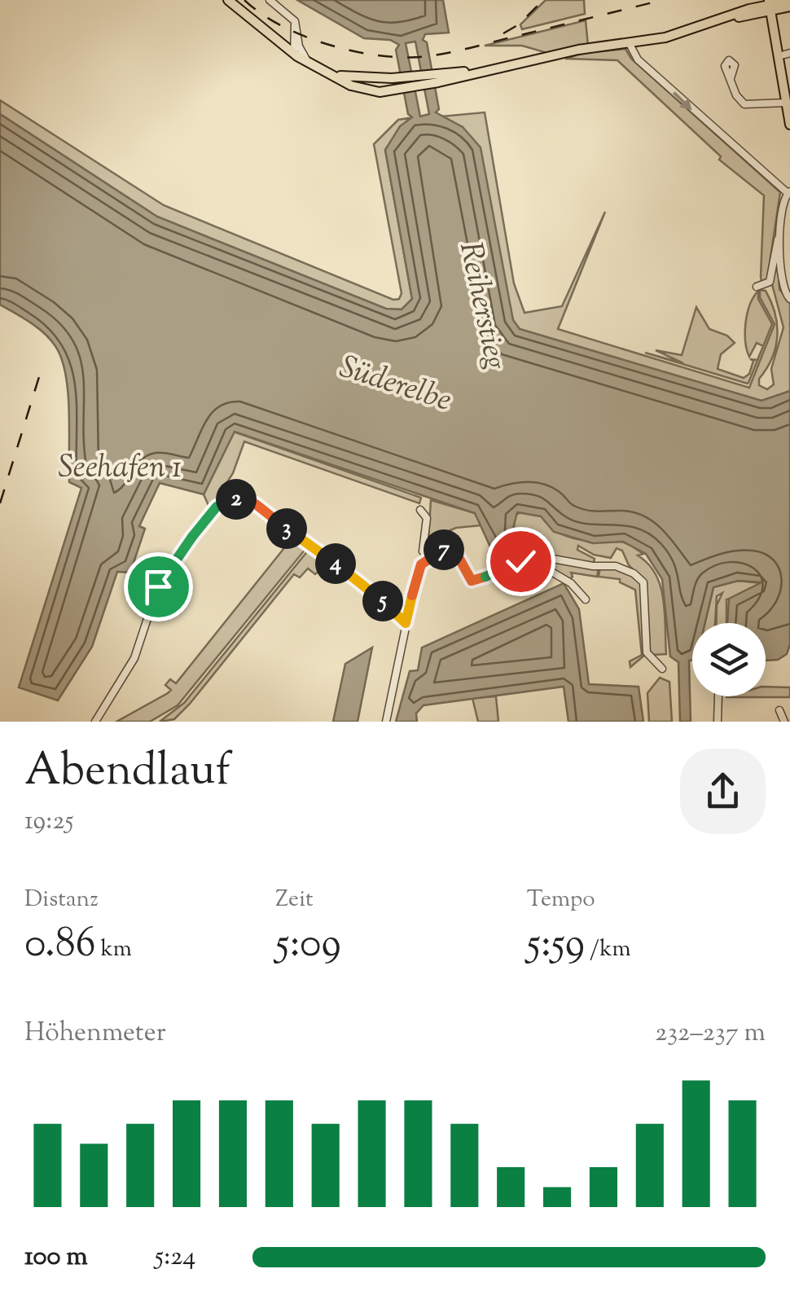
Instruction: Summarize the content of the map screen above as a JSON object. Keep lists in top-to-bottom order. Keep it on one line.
{"water":["Reiherstieg","Süderelbe","Seehafen 1"],"page":{"pins":["2","3","7","4","5"],"heading":["Abendlauf","19:25"],"stats":[["Distanz","0.86 km"],["Zeit","5:09"],["Tempo","5:59 /km"]],"chart":["Höhenmeter","232–237 m"],"list":[{"name":"100 m","note":"5:24"}]}}
